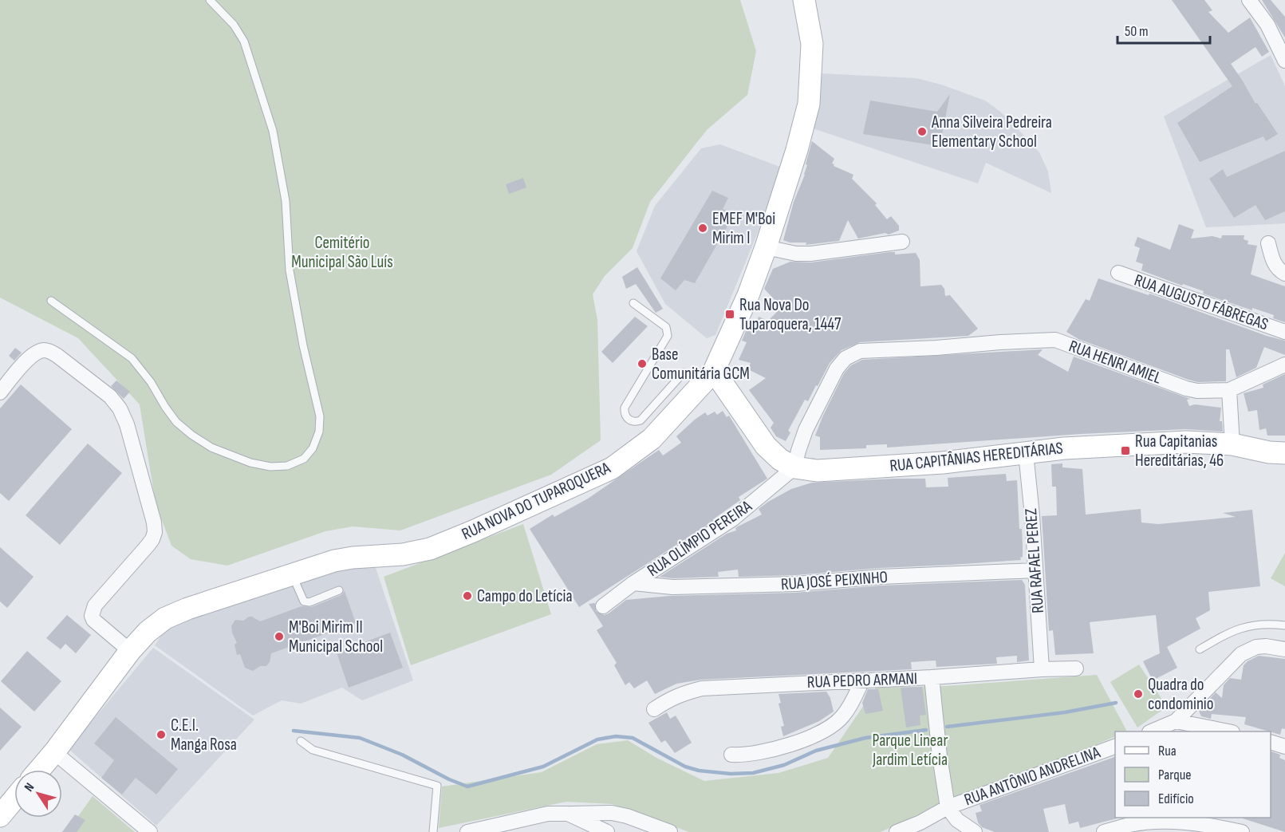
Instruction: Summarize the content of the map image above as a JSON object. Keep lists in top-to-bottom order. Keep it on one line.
{"streets":{"street":["RUA AUGUSTO FÁBREGAS","RUA HENRI AMIEL","RUA CAPITÂNIAS HEREDITÁRIAS","RUA NOVA DO TUPAROQUERA","RUA OLÍMPIO PEREIRA","RUA RAFAEL PEREZ","RUA JOSÉ PEIXINHO","RUA PEDRO ARMANI","RUA ANTÔNIO ANDRELINA"]},"crossings":[["RUA HENRI AMIEL","RUA CAPITÂNIAS HEREDITÁRIAS"],["RUA HENRI AMIEL","RUA OLÍMPIO PEREIRA"],["RUA CAPITÂNIAS HEREDITÁRIAS","RUA NOVA DO TUPAROQUERA"],["RUA CAPITÂNIAS HEREDITÁRIAS","RUA OLÍMPIO PEREIRA"],["RUA CAPITÂNIAS HEREDITÁRIAS","RUA RAFAEL PEREZ"],["RUA OLÍMPIO PEREIRA","RUA JOSÉ PEIXINHO"],["RUA RAFAEL PEREZ","RUA JOSÉ PEIXINHO"],["RUA RAFAEL PEREZ","RUA PEDRO ARMANI"]],"parks":["Cemitério Municipal São Luís","Parque Linear Jardim Letícia"],"places":{"other":["Anna Silveira Pedreira Elementary School","EMEF M'Boi Mirim I","Base Comunitária GCM","Campo do Letícia","M'Boi Mirim II Municipal School","Quadra do condominio","C.E.I. Manga Rosa"],"transit":["Rua Nova Do Tuparoquera, 1447","Rua Capitanias Hereditárias, 46"]},"legend":["Rua","Parque","Edifício"],"scale_bar":"50 m","north":"top left"}
